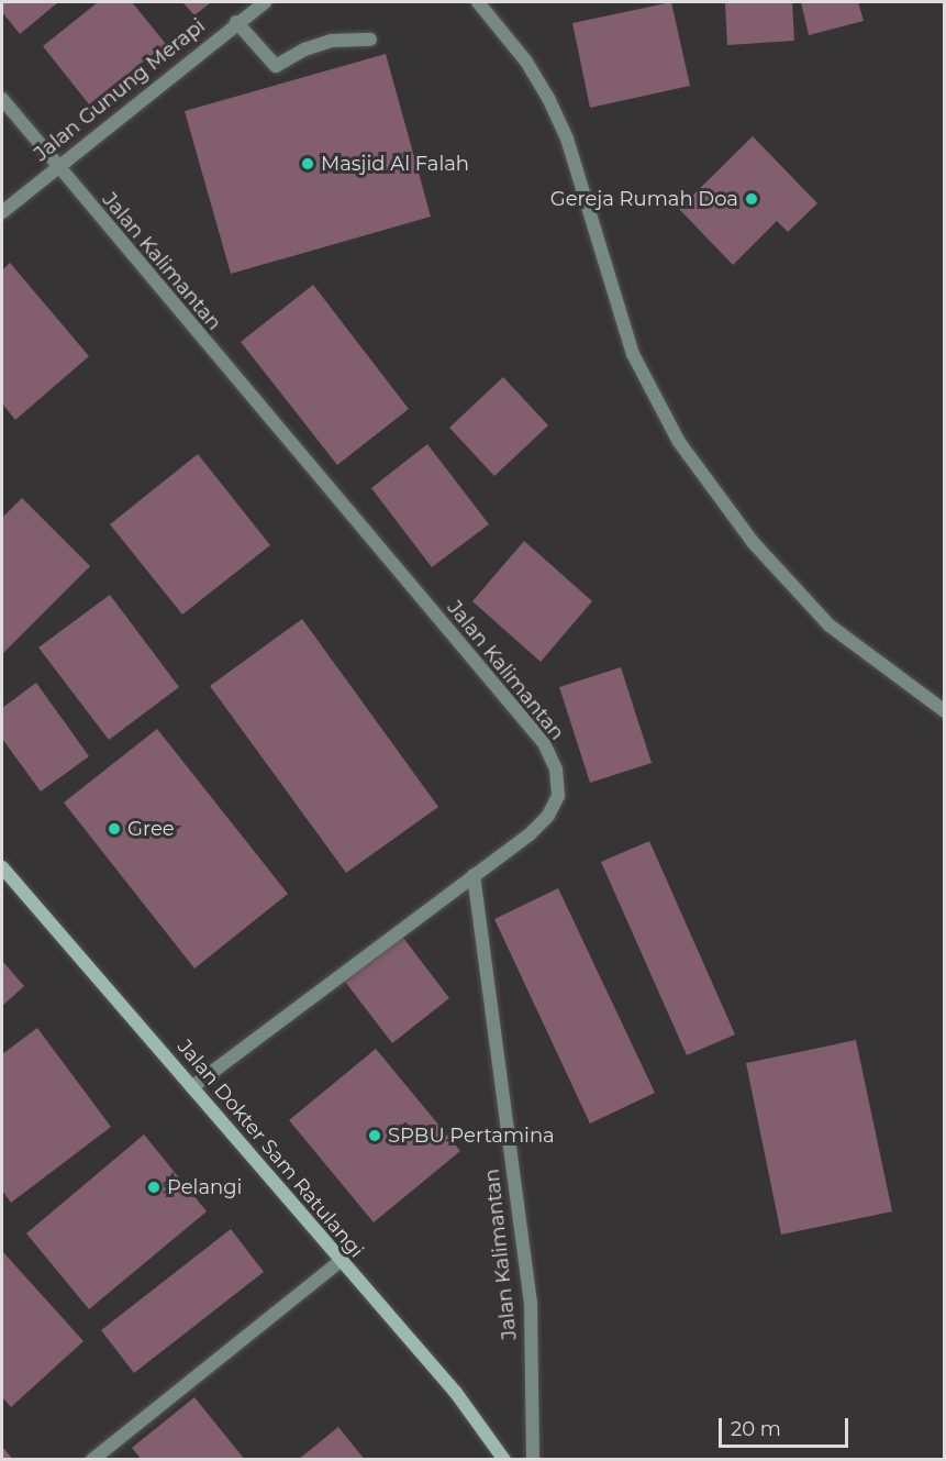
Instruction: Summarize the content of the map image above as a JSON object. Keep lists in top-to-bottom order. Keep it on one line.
{"streets":{"street":["Jalan Gunung Merapi","Jalan Kalimantan","Jalan Dokter Sam Ratulangi"]},"crossings":[["Jalan Gunung Merapi","Jalan Kalimantan"]],"places":["Masjid Al Falah","Gereja Rumah Doa","Gree","SPBU Pertamina","Pelangi"],"scale_bar":"20 m"}
